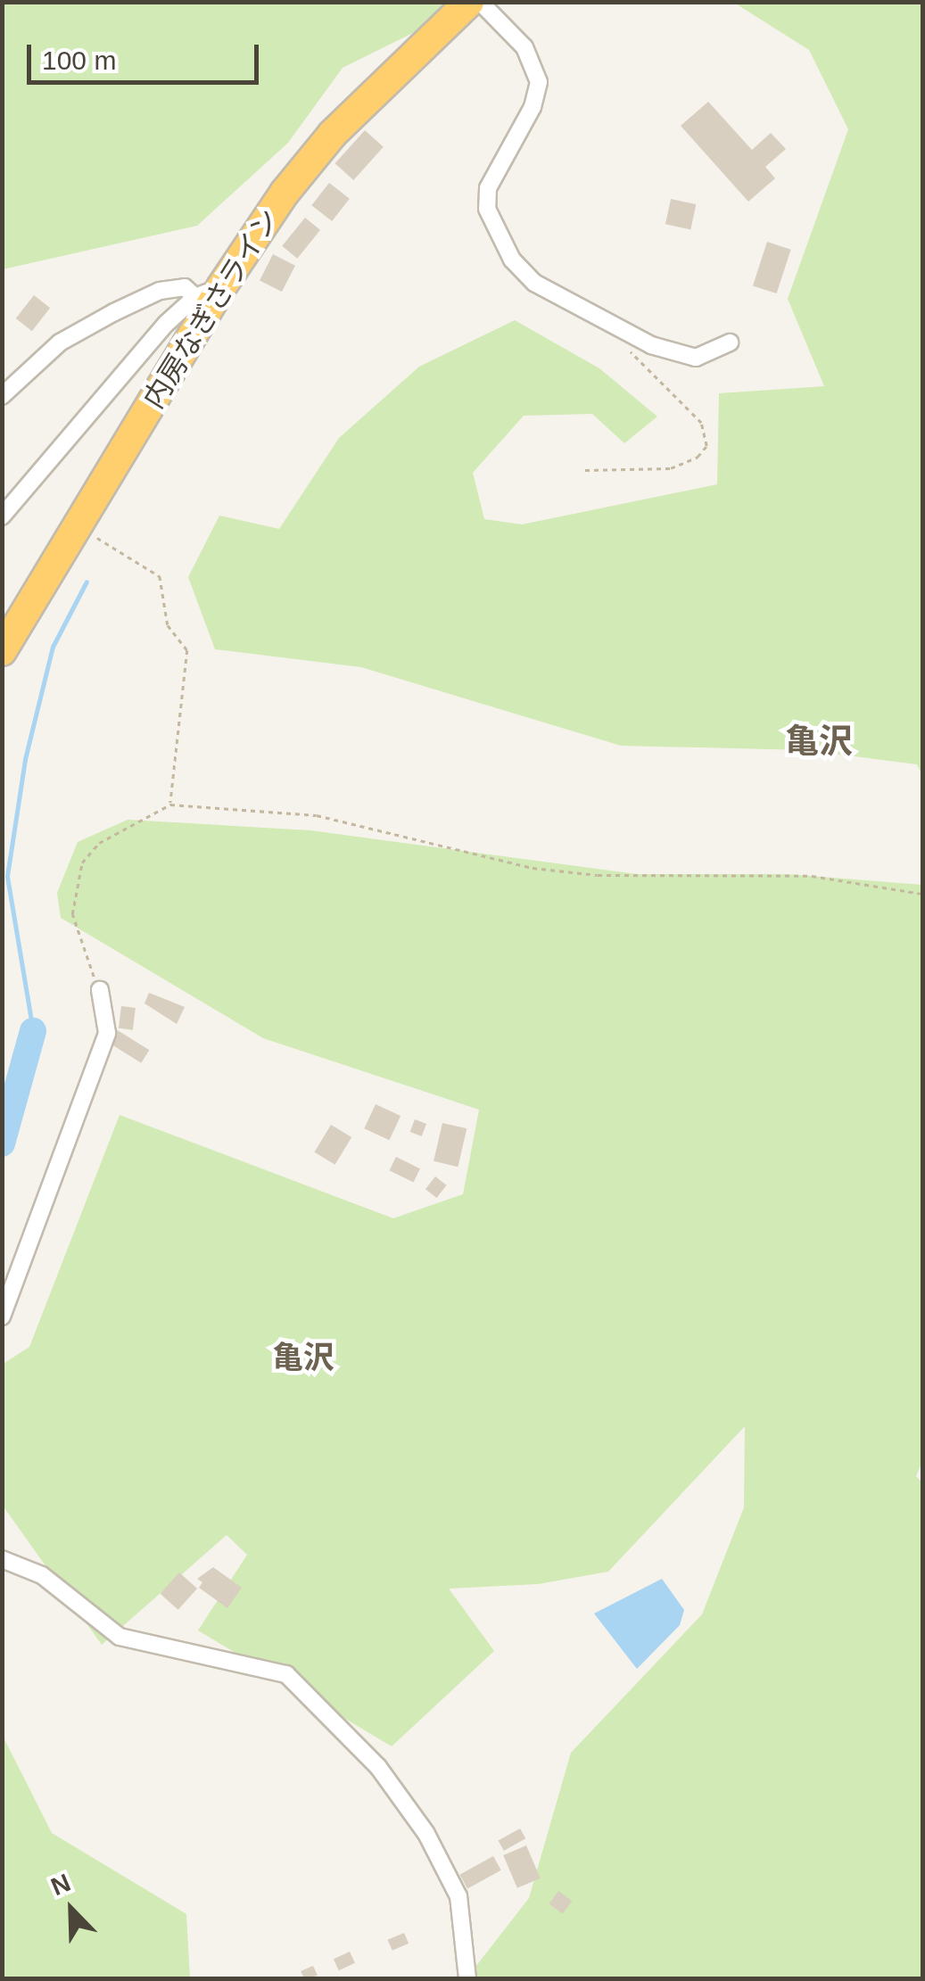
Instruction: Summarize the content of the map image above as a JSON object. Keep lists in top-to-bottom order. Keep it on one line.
{"streets":{"highway":["内房なぎさライン"]},"districts":["亀沢","亀沢"],"scale_bar":"100 m","north":"top left"}
